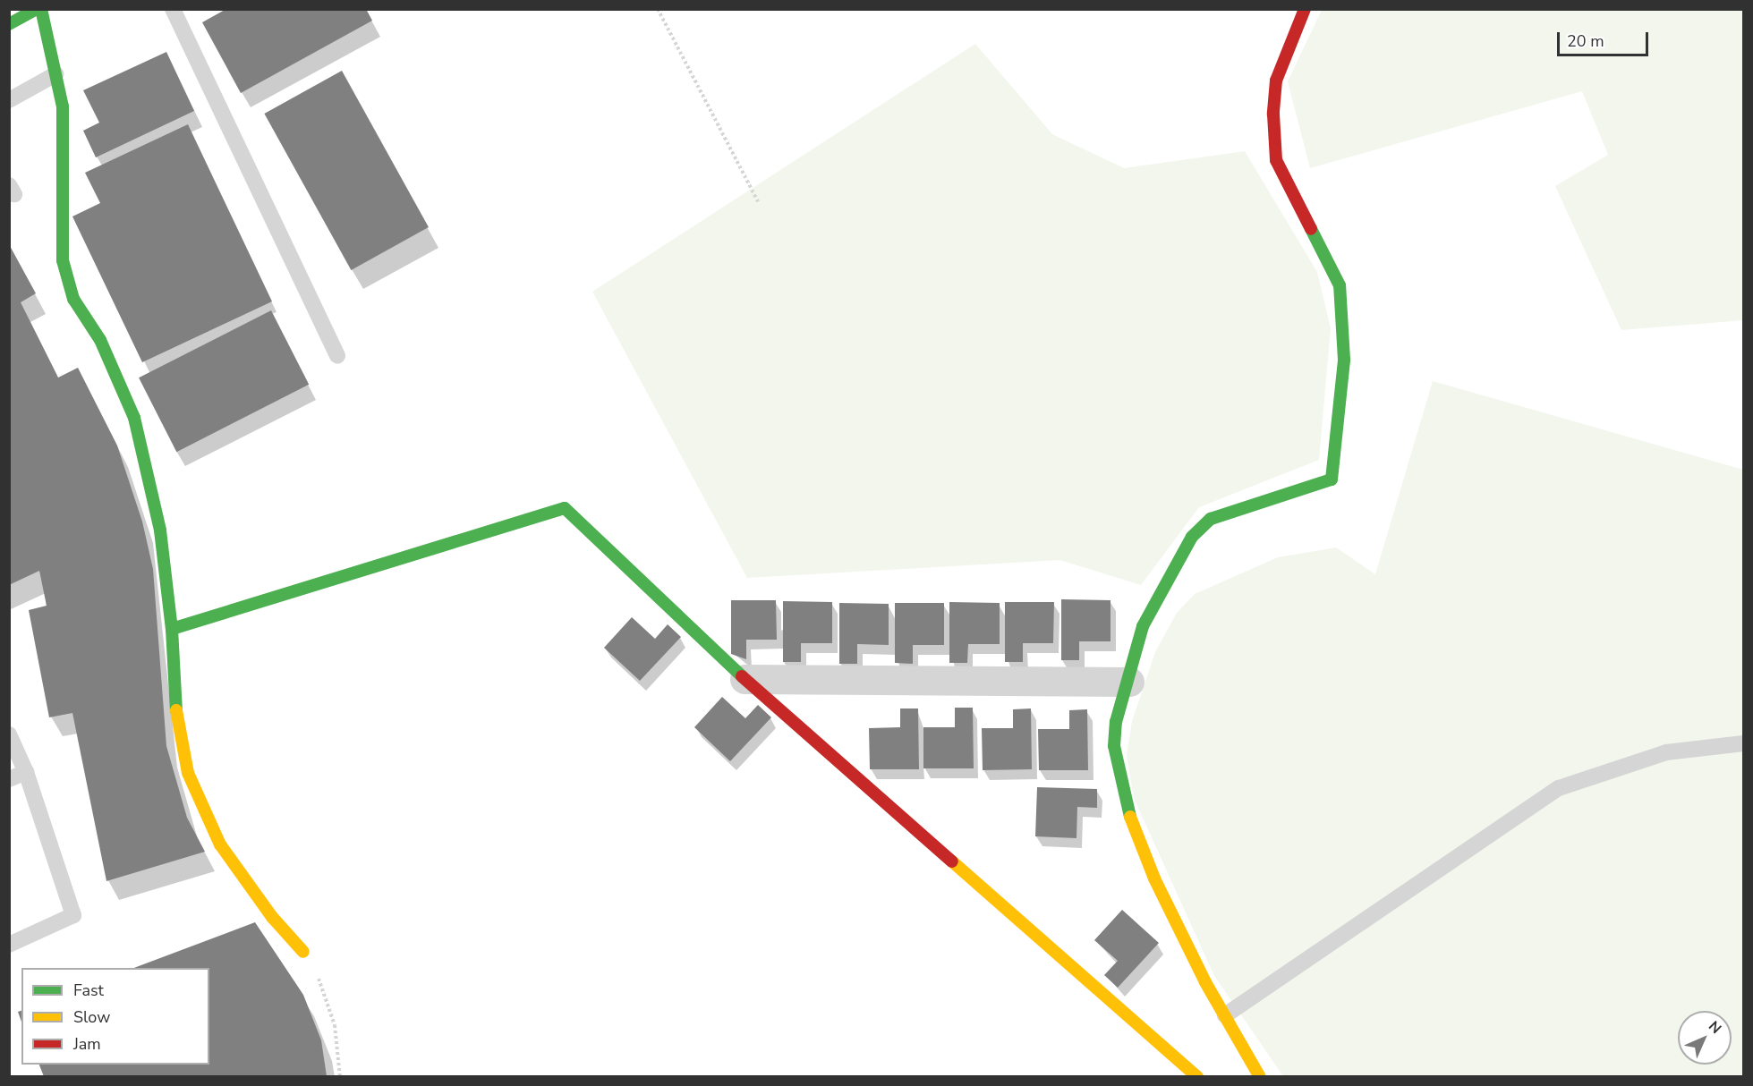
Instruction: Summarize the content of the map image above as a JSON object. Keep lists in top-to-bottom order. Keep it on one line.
{"legend":["Fast","Slow","Jam"],"scale_bar":"20 m","north":"top right"}
